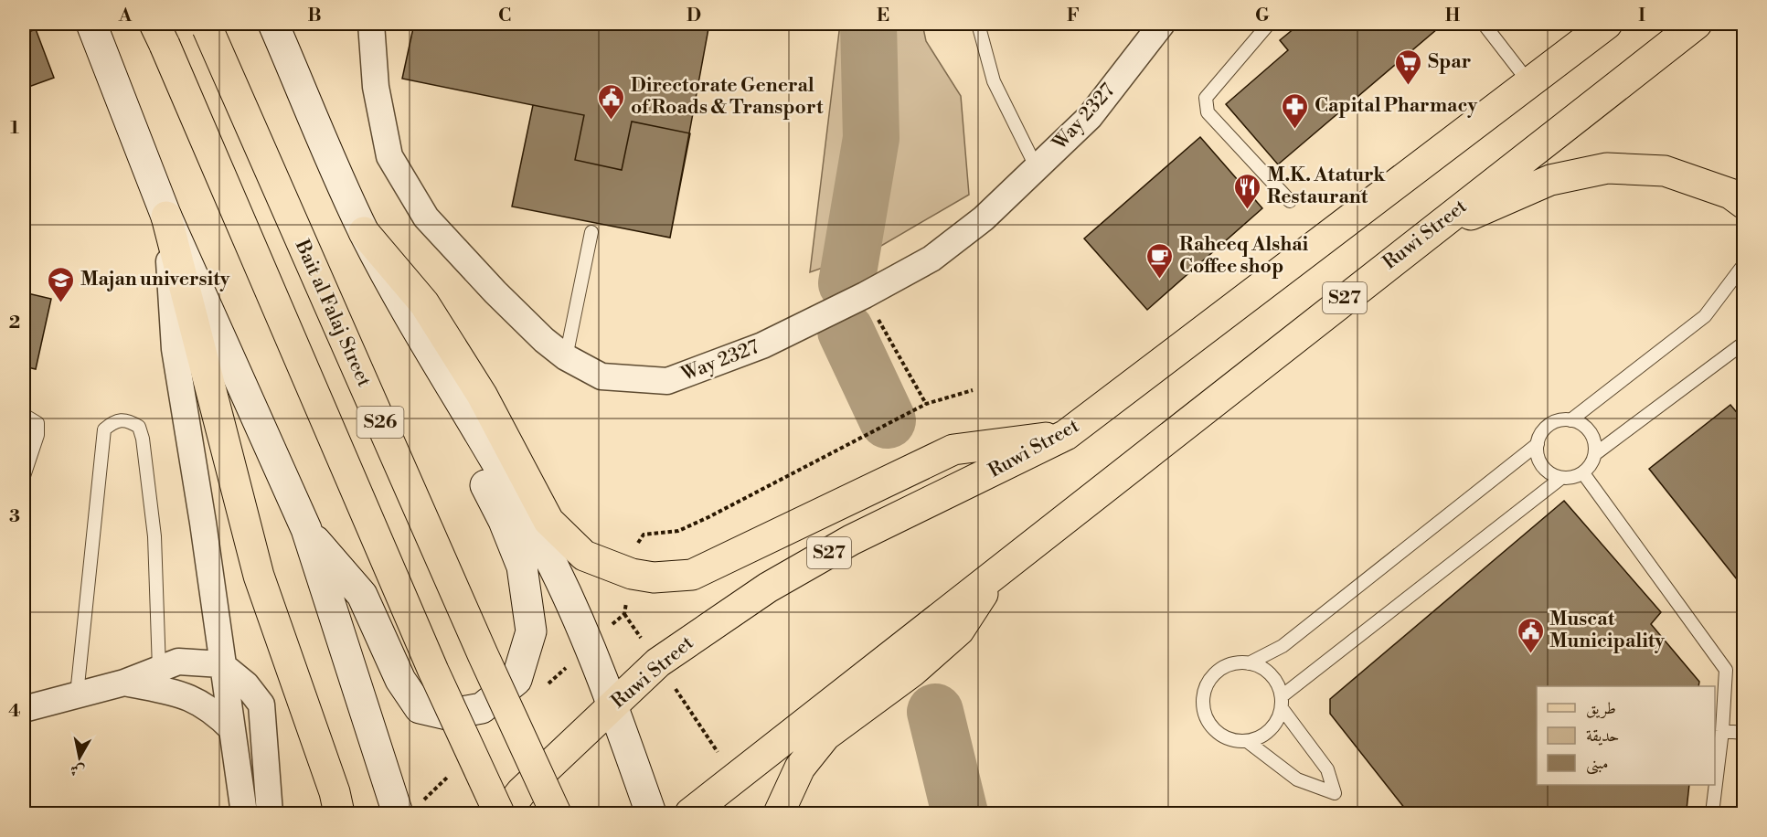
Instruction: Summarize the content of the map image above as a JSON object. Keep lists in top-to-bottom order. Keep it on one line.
{"streets":{"main road":["Ruwi Street","S27","Bait al Falaj Street","S26"],"street":["Way 2327"]},"places":{"supermarket":["Spar"],"public building":["Directorate General of Roads & Transport","Muscat Municipality"],"pharmacy":["Capital Pharmacy"],"restaurant":["M.K. Ataturk Restaurant"],"cafe":["Raheeq Alshai Coffee shop"],"school or university":["Majan university"]},"legend":["طريق","حديقة","مبنى"],"north":"bottom","grid":{"columns":["A","B","C","D","E","F","G","H","I"],"rows":["1","2","3","4"]}}
